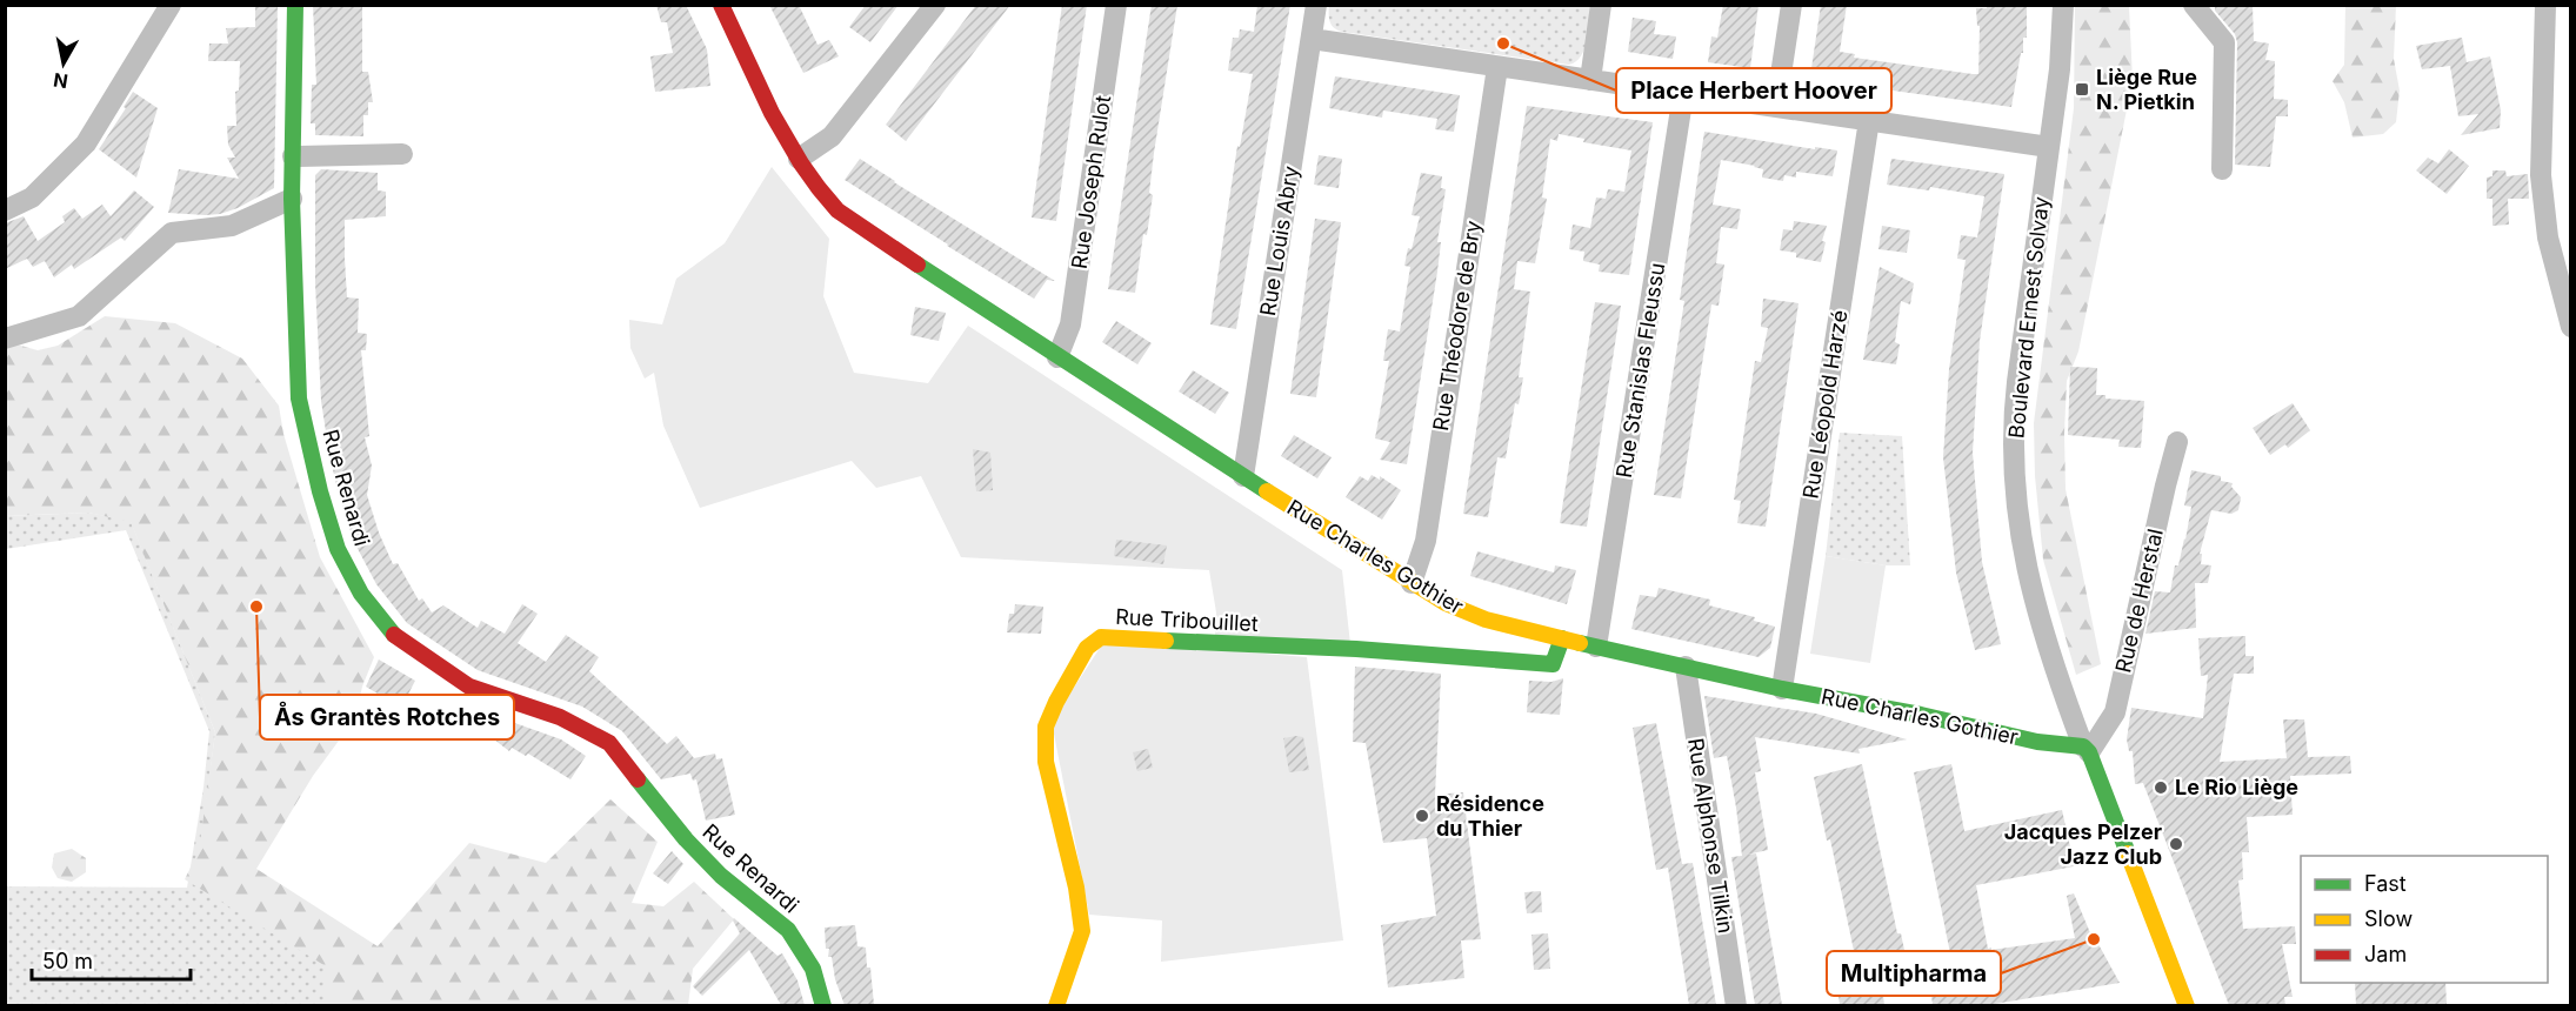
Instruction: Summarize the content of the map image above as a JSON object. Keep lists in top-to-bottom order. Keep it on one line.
{"streets":{"street":["Rue Joseph Rulot","Rue Louis Abry","Boulevard Ernest Solvay","Rue Théodore de Bry","Rue Stanislas Fleussu","Rue Léopold Harzé","Rue Renardi","Rue Charles Gothier","Rue de Herstal","Rue Tribouillet","Rue Alphonse Tilkin"]},"crossings":[["Rue Joseph Rulot","Rue Charles Gothier"],["Rue Louis Abry","Rue Charles Gothier"],["Boulevard Ernest Solvay","Rue Charles Gothier"],["Boulevard Ernest Solvay","Rue de Herstal"],["Rue Théodore de Bry","Rue Charles Gothier"],["Rue Stanislas Fleussu","Rue Charles Gothier"],["Rue Léopold Harzé","Rue Charles Gothier"],["Rue Charles Gothier","Rue de Herstal"],["Rue Charles Gothier","Rue Tribouillet"],["Rue Charles Gothier","Rue Alphonse Tilkin"]],"places":{"other":["Place Herbert Hoover","Ås Grantès Rotches","Le Rio Liège","Résidence du Thier","Jacques Pelzer Jazz Club","Multipharma"],"transit":["Liège Rue N. Pietkin"]},"legend":["Fast","Slow","Jam"],"scale_bar":"50 m","north":"bottom"}
